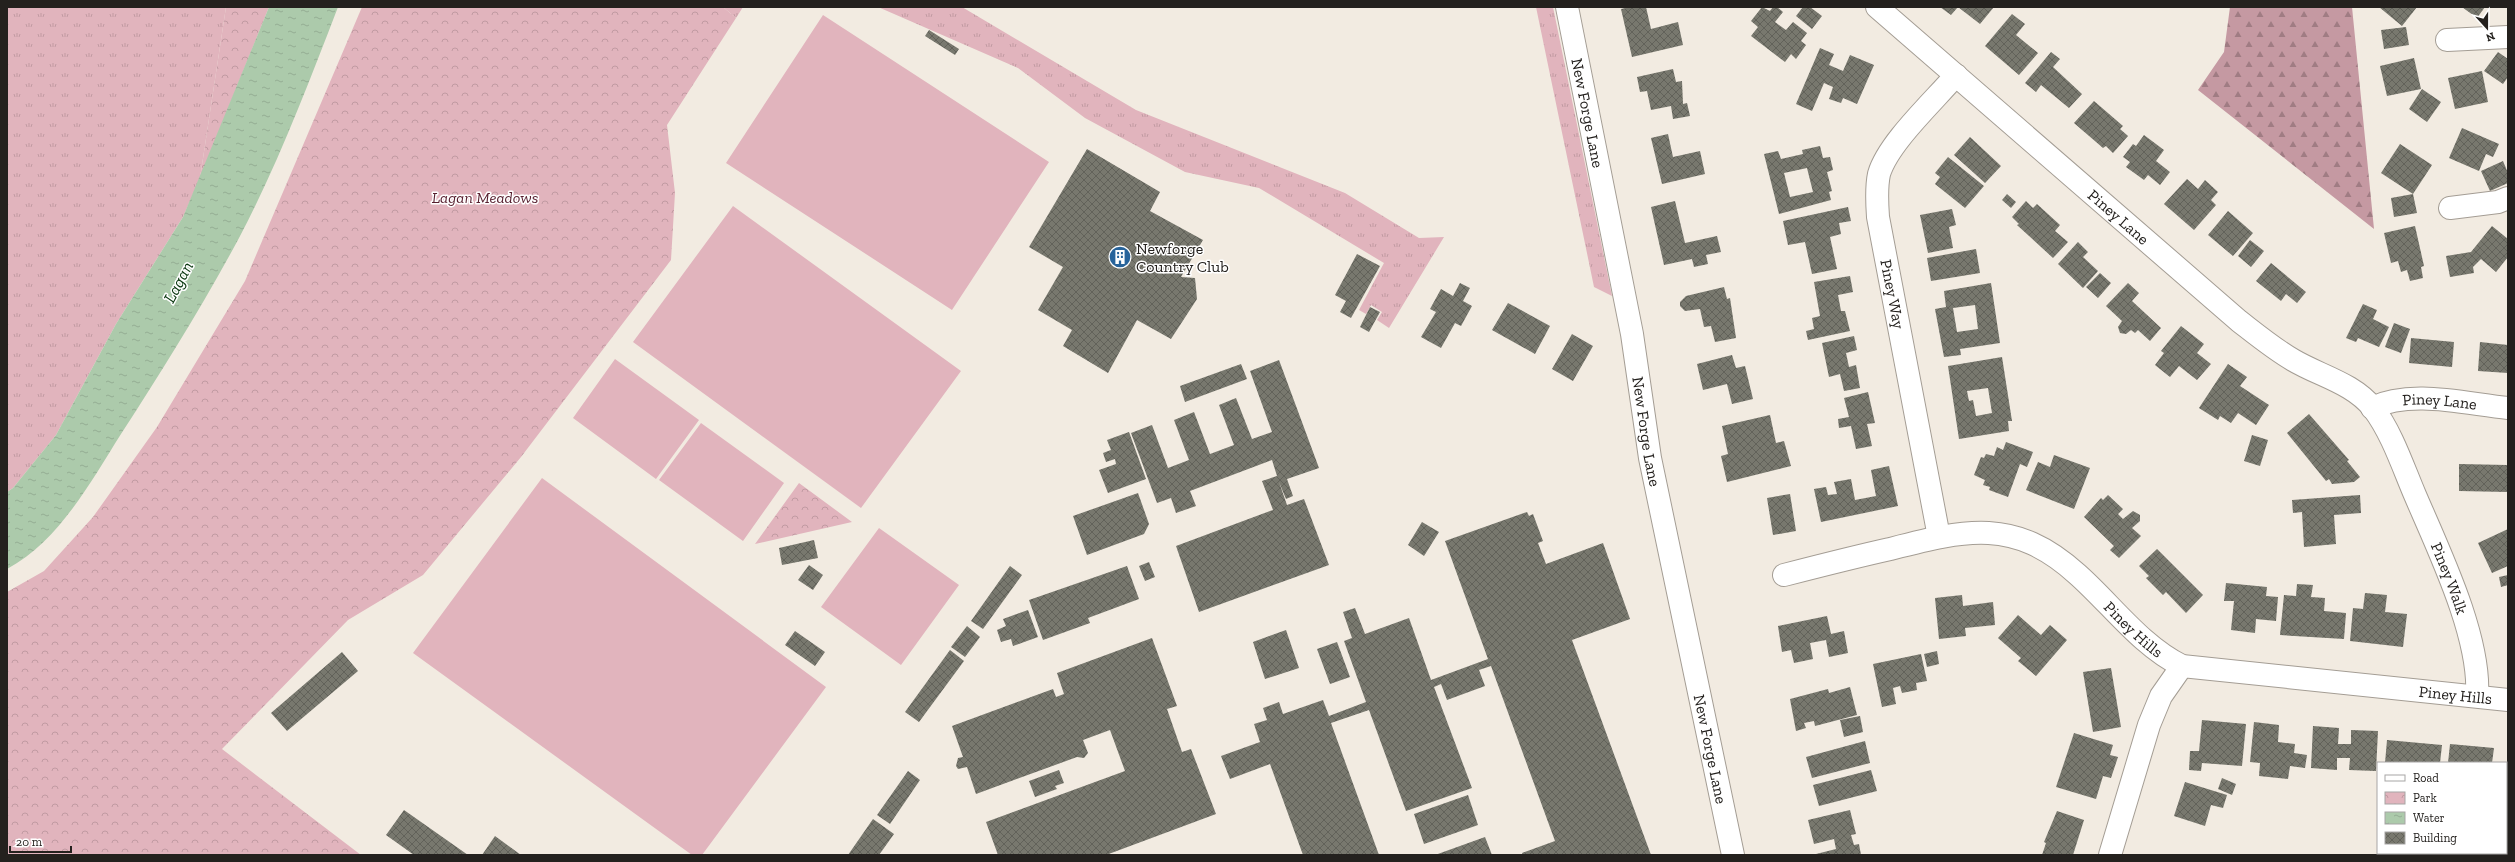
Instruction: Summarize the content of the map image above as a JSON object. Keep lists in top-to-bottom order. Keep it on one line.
{"streets":{"street":["New Forge Lane","Piney Lane","Piney Way","Piney Walk","Piney Hills"]},"crossings":[["Piney Lane","Piney Way"],["Piney Lane","Piney Walk"],["Piney Way","Piney Hills"],["Piney Walk","Piney Hills"]],"water":["Lagan"],"parks":["Lagan Meadows"],"places":{"building":["Newforge Country Club"]},"legend":["Road","Park","Water","Building"],"scale_bar":"20 m","north":"bottom"}
